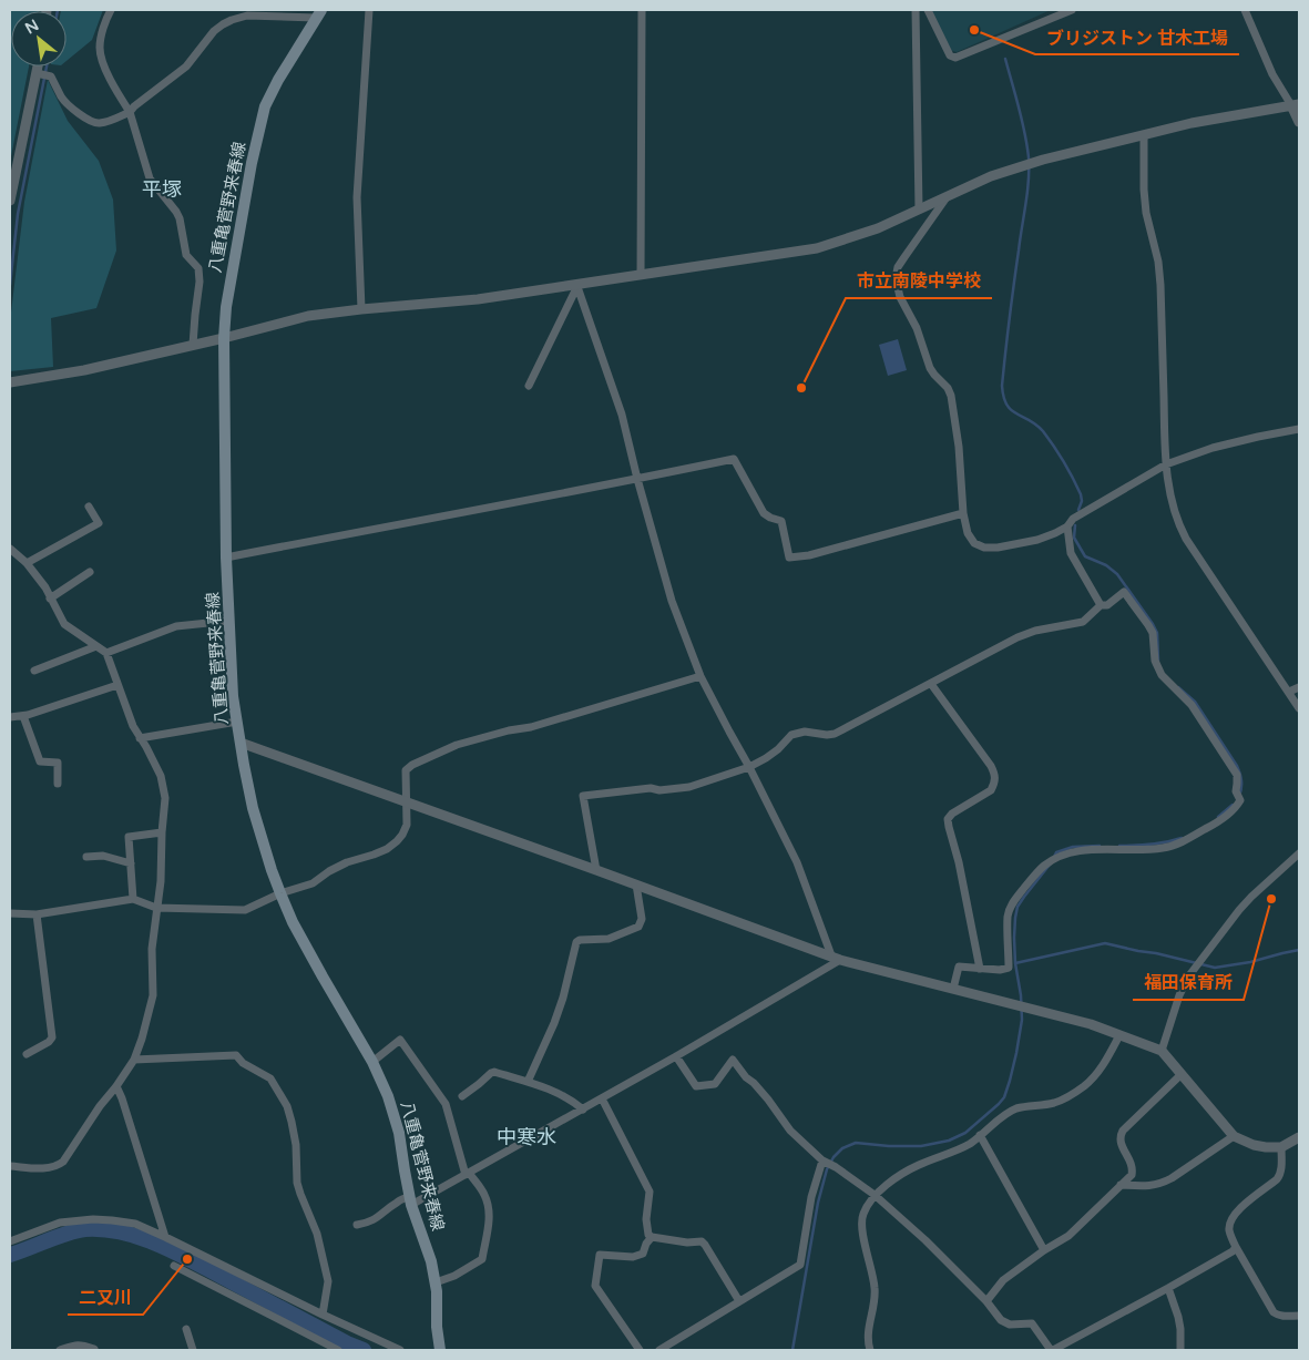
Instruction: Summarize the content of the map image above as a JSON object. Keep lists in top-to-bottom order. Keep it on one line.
{"streets":{"main road":["八重亀菅野来春線"]},"districts":["平塚","中寒水"],"places":["ブリジストン 甘木工場","市立南陵中学校","福田保育所","二又川"],"north":"top left"}
